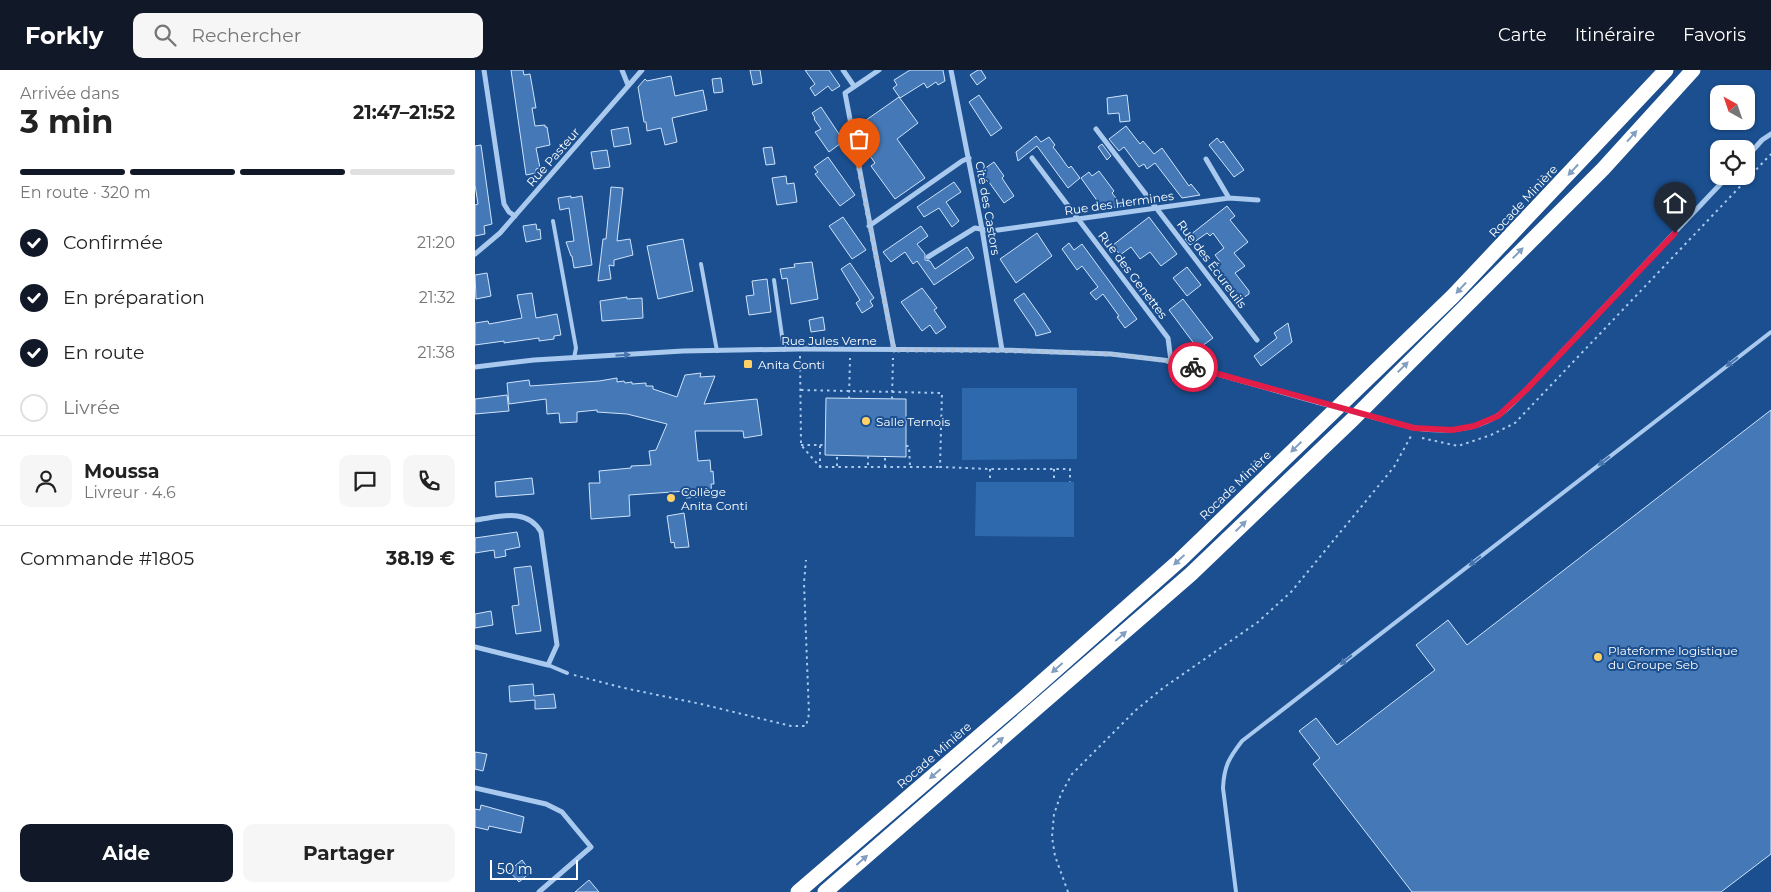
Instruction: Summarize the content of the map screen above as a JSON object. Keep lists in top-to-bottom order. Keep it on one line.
{"streets":{"highway":["Rocade Minière"],"street":["Rue Pasteur","Rue des Hermines","Cité des Castors","Rue des Écureuils","Rue des Genettes","Rue Jules Verne"]},"crossings":[["Rue des Hermines","Cité des Castors"],["Rue des Hermines","Rue des Écureuils"],["Rue des Hermines","Rue des Genettes"],["Cité des Castors","Rue Jules Verne"],["Rue des Genettes","Rue Jules Verne"]],"places":{"transit":["Anita Conti"],"other":["Salle Ternois","Collège Anita Conti","Plateforme logistique du Groupe Seb"]},"scale_bar":"50 m","north":"top left","page":{"header":"Forkly","search":"Rechercher","nav":["Carte","Itinéraire","Favoris"],"heading":["3 min","Arrivée dans","21:47–21:52"],"panel":["Moussa","Livreur · 4.6","Commande #1805","38.19 €"],"bar":"En route · 320 m","list":[["Confirmée","21:20"],["En préparation","21:32"],["En route","21:38"],"Livrée"],"buttons":["Aide","Partager"],"scale":"50 m"}}
